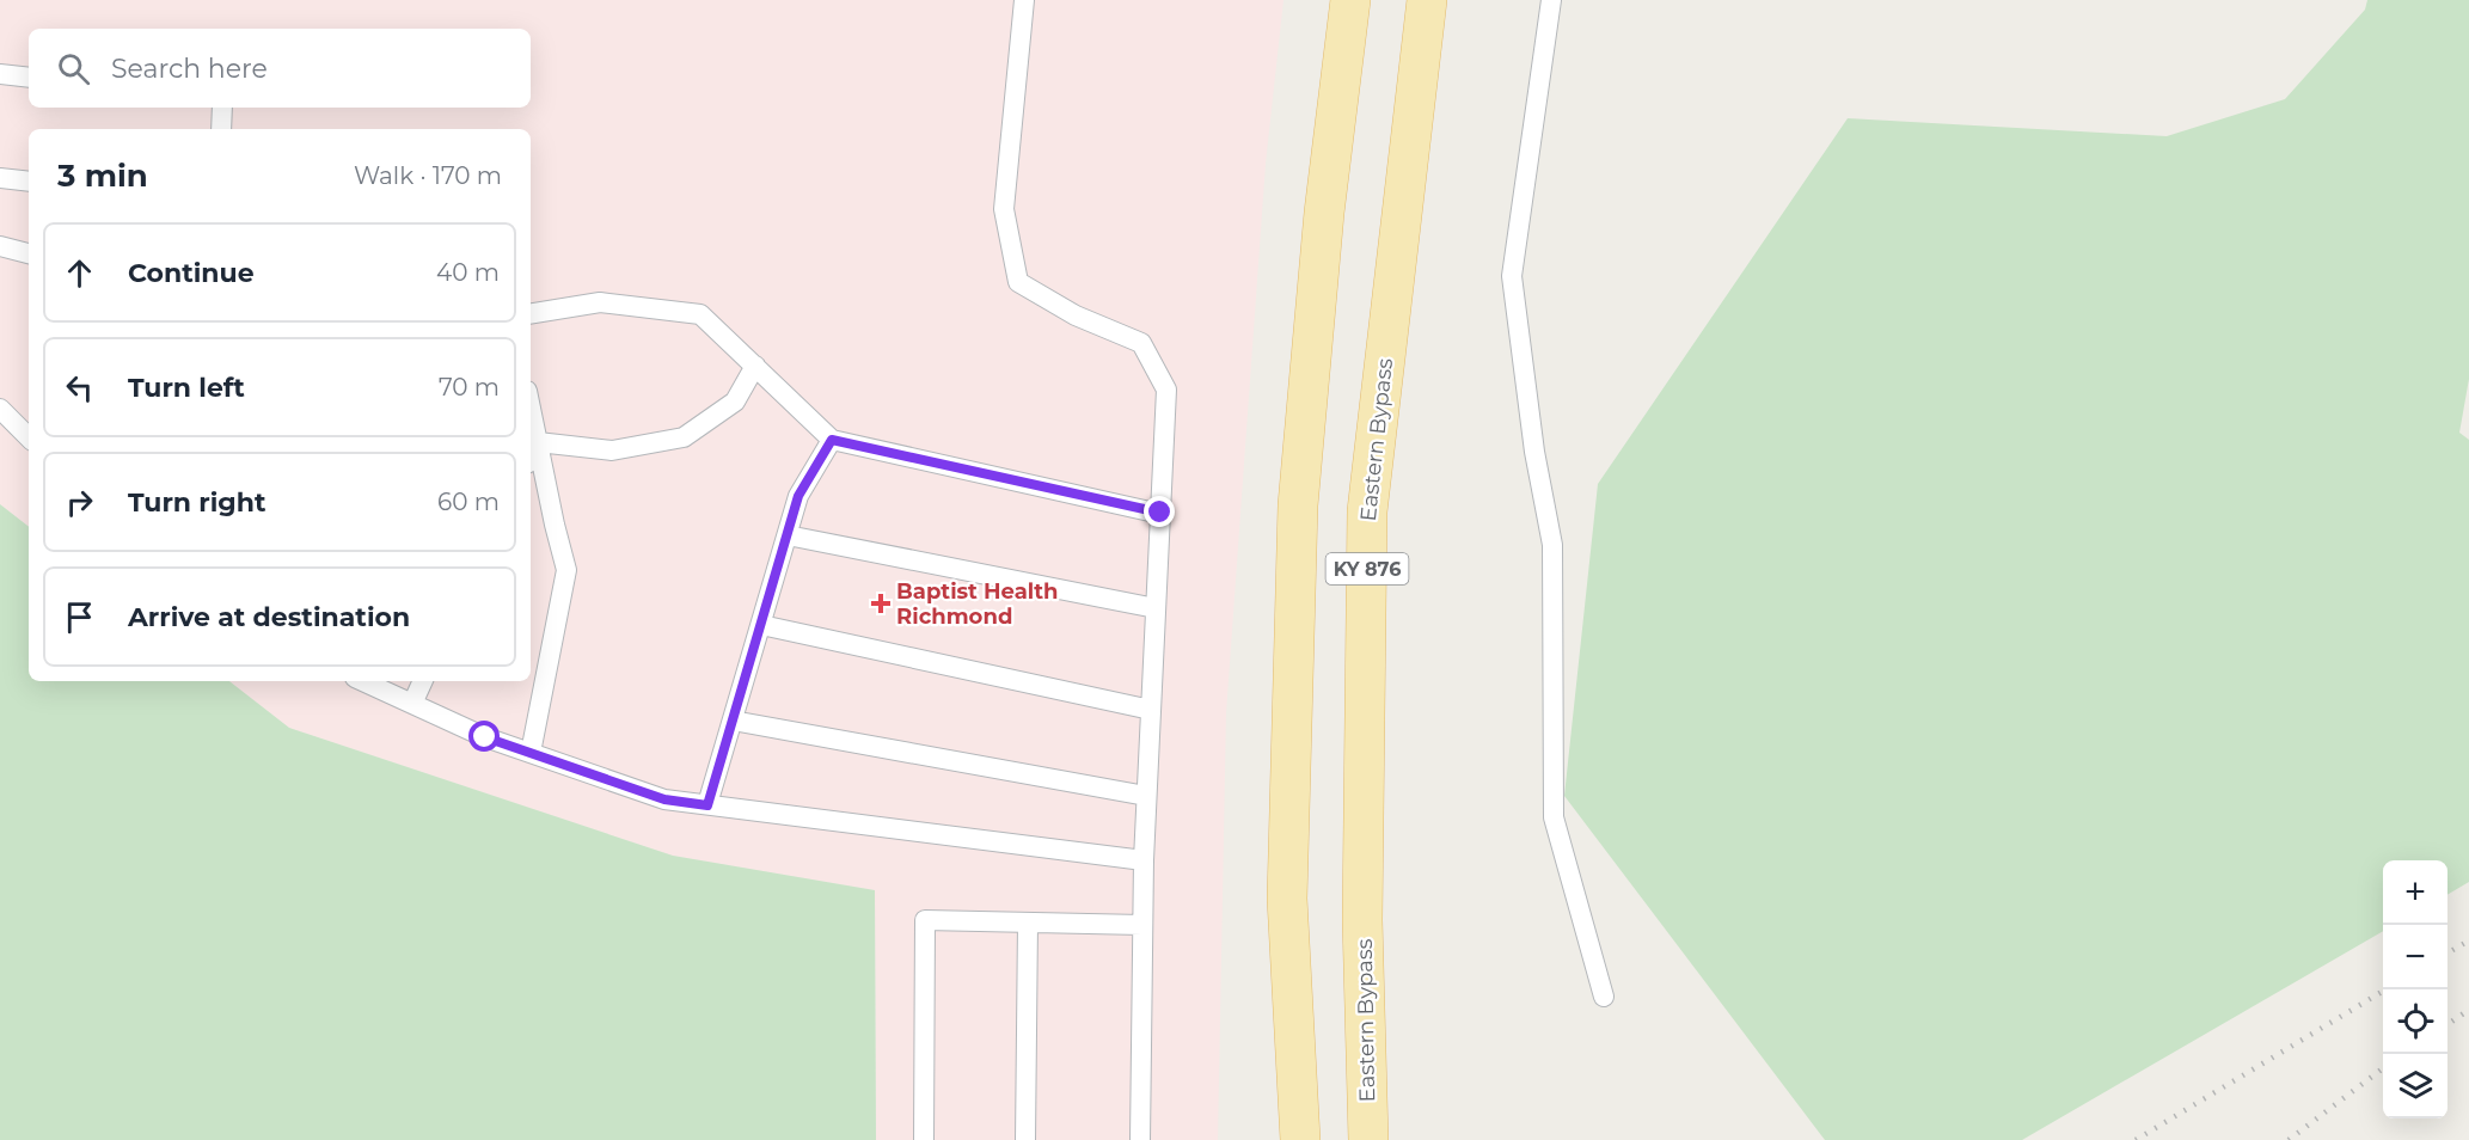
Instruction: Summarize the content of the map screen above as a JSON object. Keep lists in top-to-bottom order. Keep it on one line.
{"streets":{"main road":["Eastern Bypass","KY 876"]},"places":{"health":["Baptist Health Richmond"]},"page":{"search":"Search here","heading":["3 min","Walk · 170 m"],"list":[["Continue","40 m"],["Turn left","70 m"],["Turn right","60 m"],"Arrive at destination"],"map_buttons":["+","−"]}}
